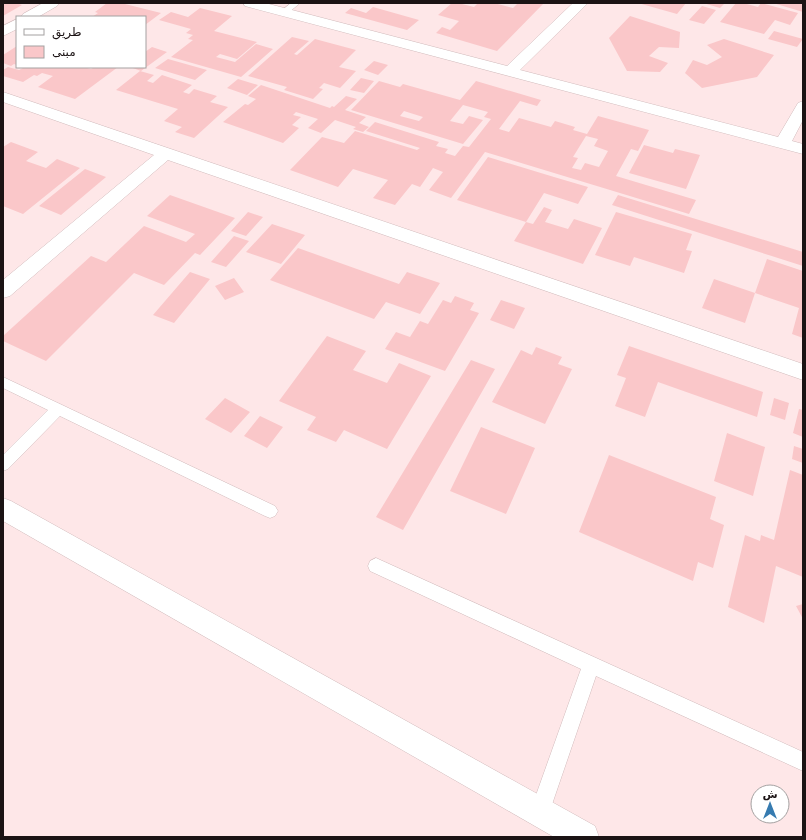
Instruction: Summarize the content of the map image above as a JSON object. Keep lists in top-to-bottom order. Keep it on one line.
{"legend":["طريق","مبنى"],"north":"top"}
